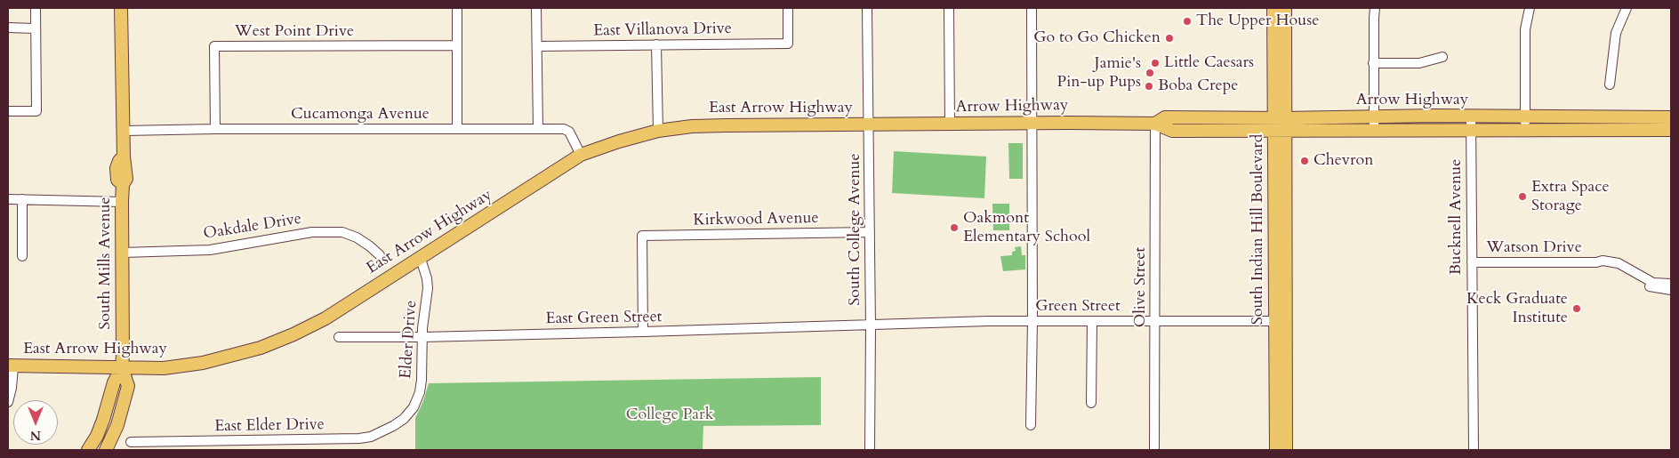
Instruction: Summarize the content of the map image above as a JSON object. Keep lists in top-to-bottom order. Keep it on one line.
{"streets":{"main road":["Arrow Highway","East Arrow Highway","South Indian Hill Boulevard","South Mills Avenue"],"street":["East Villanova Drive","West Point Drive","Cucamonga Avenue","Bucknell Avenue","Kirkwood Avenue","Oakdale Drive","South College Avenue","Watson Drive","Olive Street","Green Street","East Green Street","Elder Drive","East Elder Drive"]},"crossings":[["West Point Drive","Cucamonga Avenue"],["Arrow Highway","East Arrow Highway"],["Arrow Highway","Bucknell Avenue"],["Arrow Highway","South College Avenue"],["Arrow Highway","South Indian Hill Boulevard"],["Arrow Highway","Olive Street"],["East Arrow Highway","Cucamonga Avenue"],["East Arrow Highway","South College Avenue"],["East Arrow Highway","South Mills Avenue"],["East Arrow Highway","Elder Drive"],["Cucamonga Avenue","South Mills Avenue"],["Bucknell Avenue","Watson Drive"],["Kirkwood Avenue","South College Avenue"],["Kirkwood Avenue","East Green Street"],["Oakdale Drive","South Mills Avenue"],["South College Avenue","Green Street"],["South College Avenue","East Green Street"],["South Indian Hill Boulevard","Green Street"],["Olive Street","Green Street"],["Green Street","East Green Street"],["East Green Street","Elder Drive"],["Elder Drive","East Elder Drive"]],"parks":["College Park"],"places":["The Upper House","Go to Go Chicken","Little Caesars","Jamie's Pin-up Pups","Boba Crepe","Chevron","Extra Space Storage","Oakmont Elementary School","Keck Graduate Institute"],"north":"bottom"}
